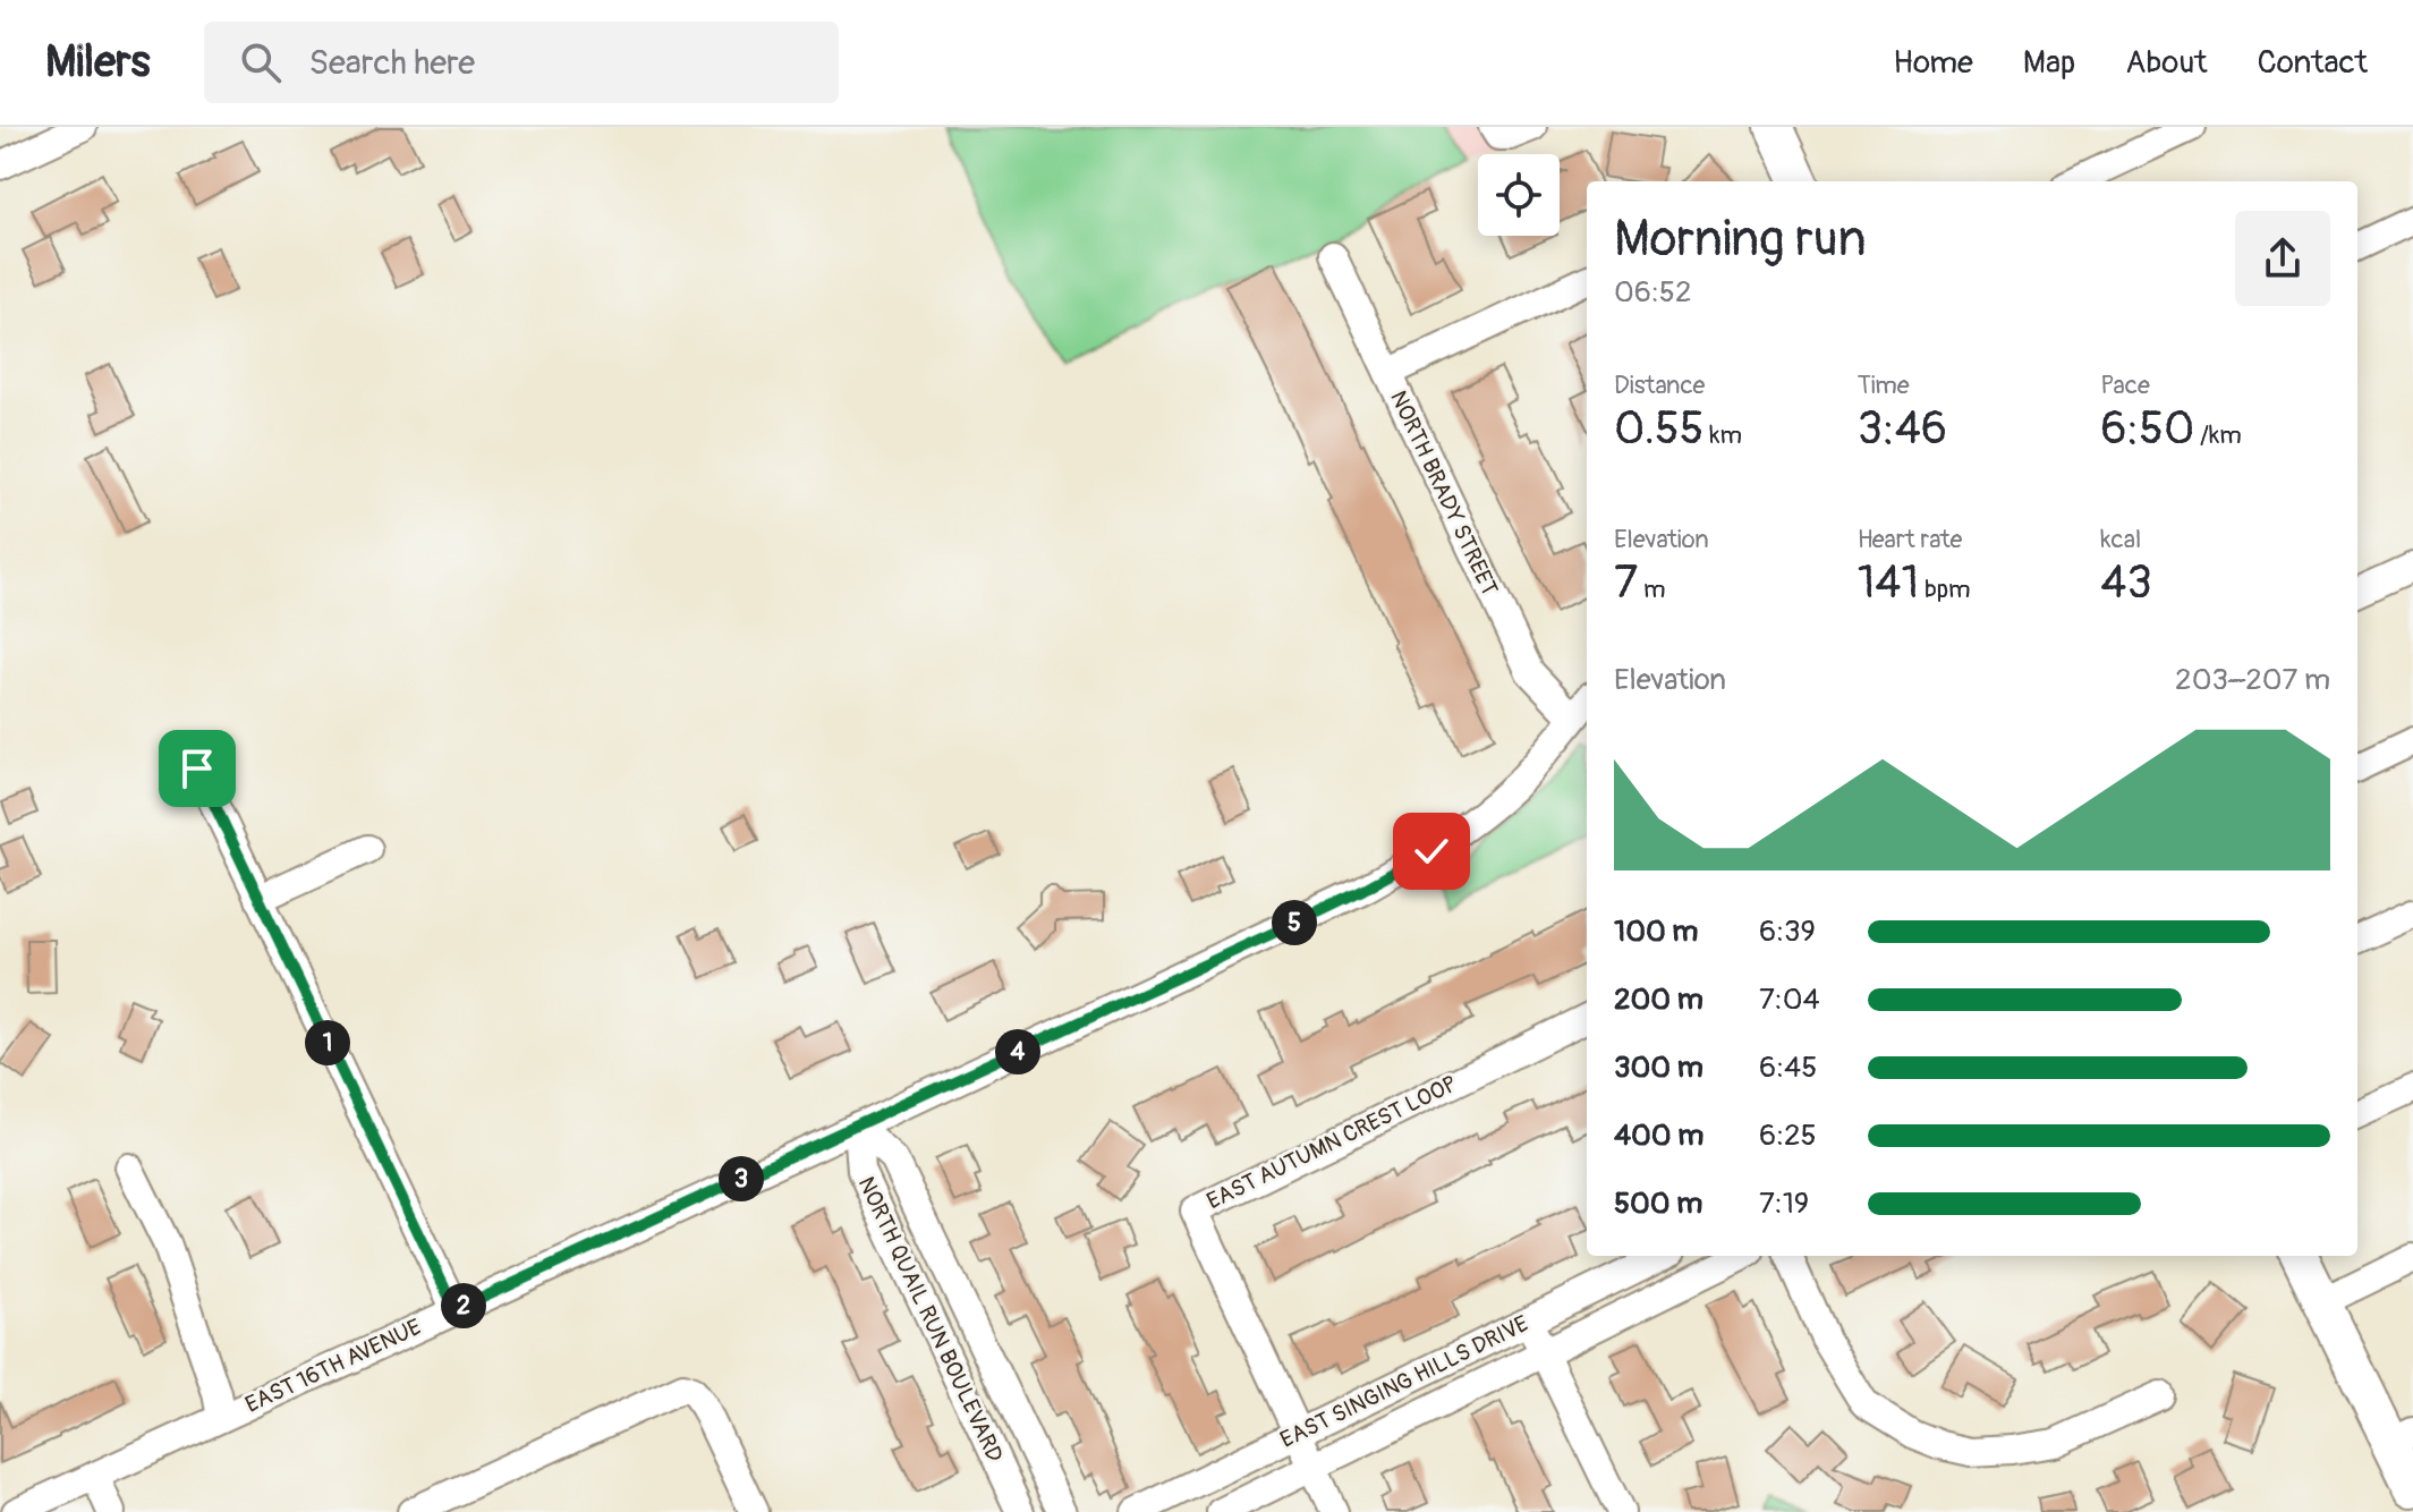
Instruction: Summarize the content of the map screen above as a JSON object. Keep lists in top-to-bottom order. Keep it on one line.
{"streets":{"street":["NORTH BRADY STREET","EAST AUTUMN CREST LOOP","NORTH QUAIL RUN BOULEVARD","EAST 16TH AVENUE","EAST SINGING HILLS DRIVE"]},"crossings":[["NORTH BRADY STREET","EAST 16TH AVENUE"],["EAST AUTUMN CREST LOOP","EAST SINGING HILLS DRIVE"],["NORTH QUAIL RUN BOULEVARD","EAST 16TH AVENUE"]],"page":{"header":"Milers","search":"Search here","nav":["Home","Map","About","Contact"],"heading":["Morning run","06:52"],"stats":[["Distance","0.55 km"],["Time","3:46"],["Pace","6:50 /km"],["Elevation","7 m"],["Heart rate","141 bpm"],["kcal","43"]],"chart":["Elevation","203–207 m"],"list":[{"name":"100 m","note":"6:39"},{"name":"200 m","note":"7:04"},{"name":"300 m","note":"6:45"},{"name":"400 m","note":"6:25"},{"name":"500 m","note":"7:19"}],"pins":["5","1","4","3","2"]}}
